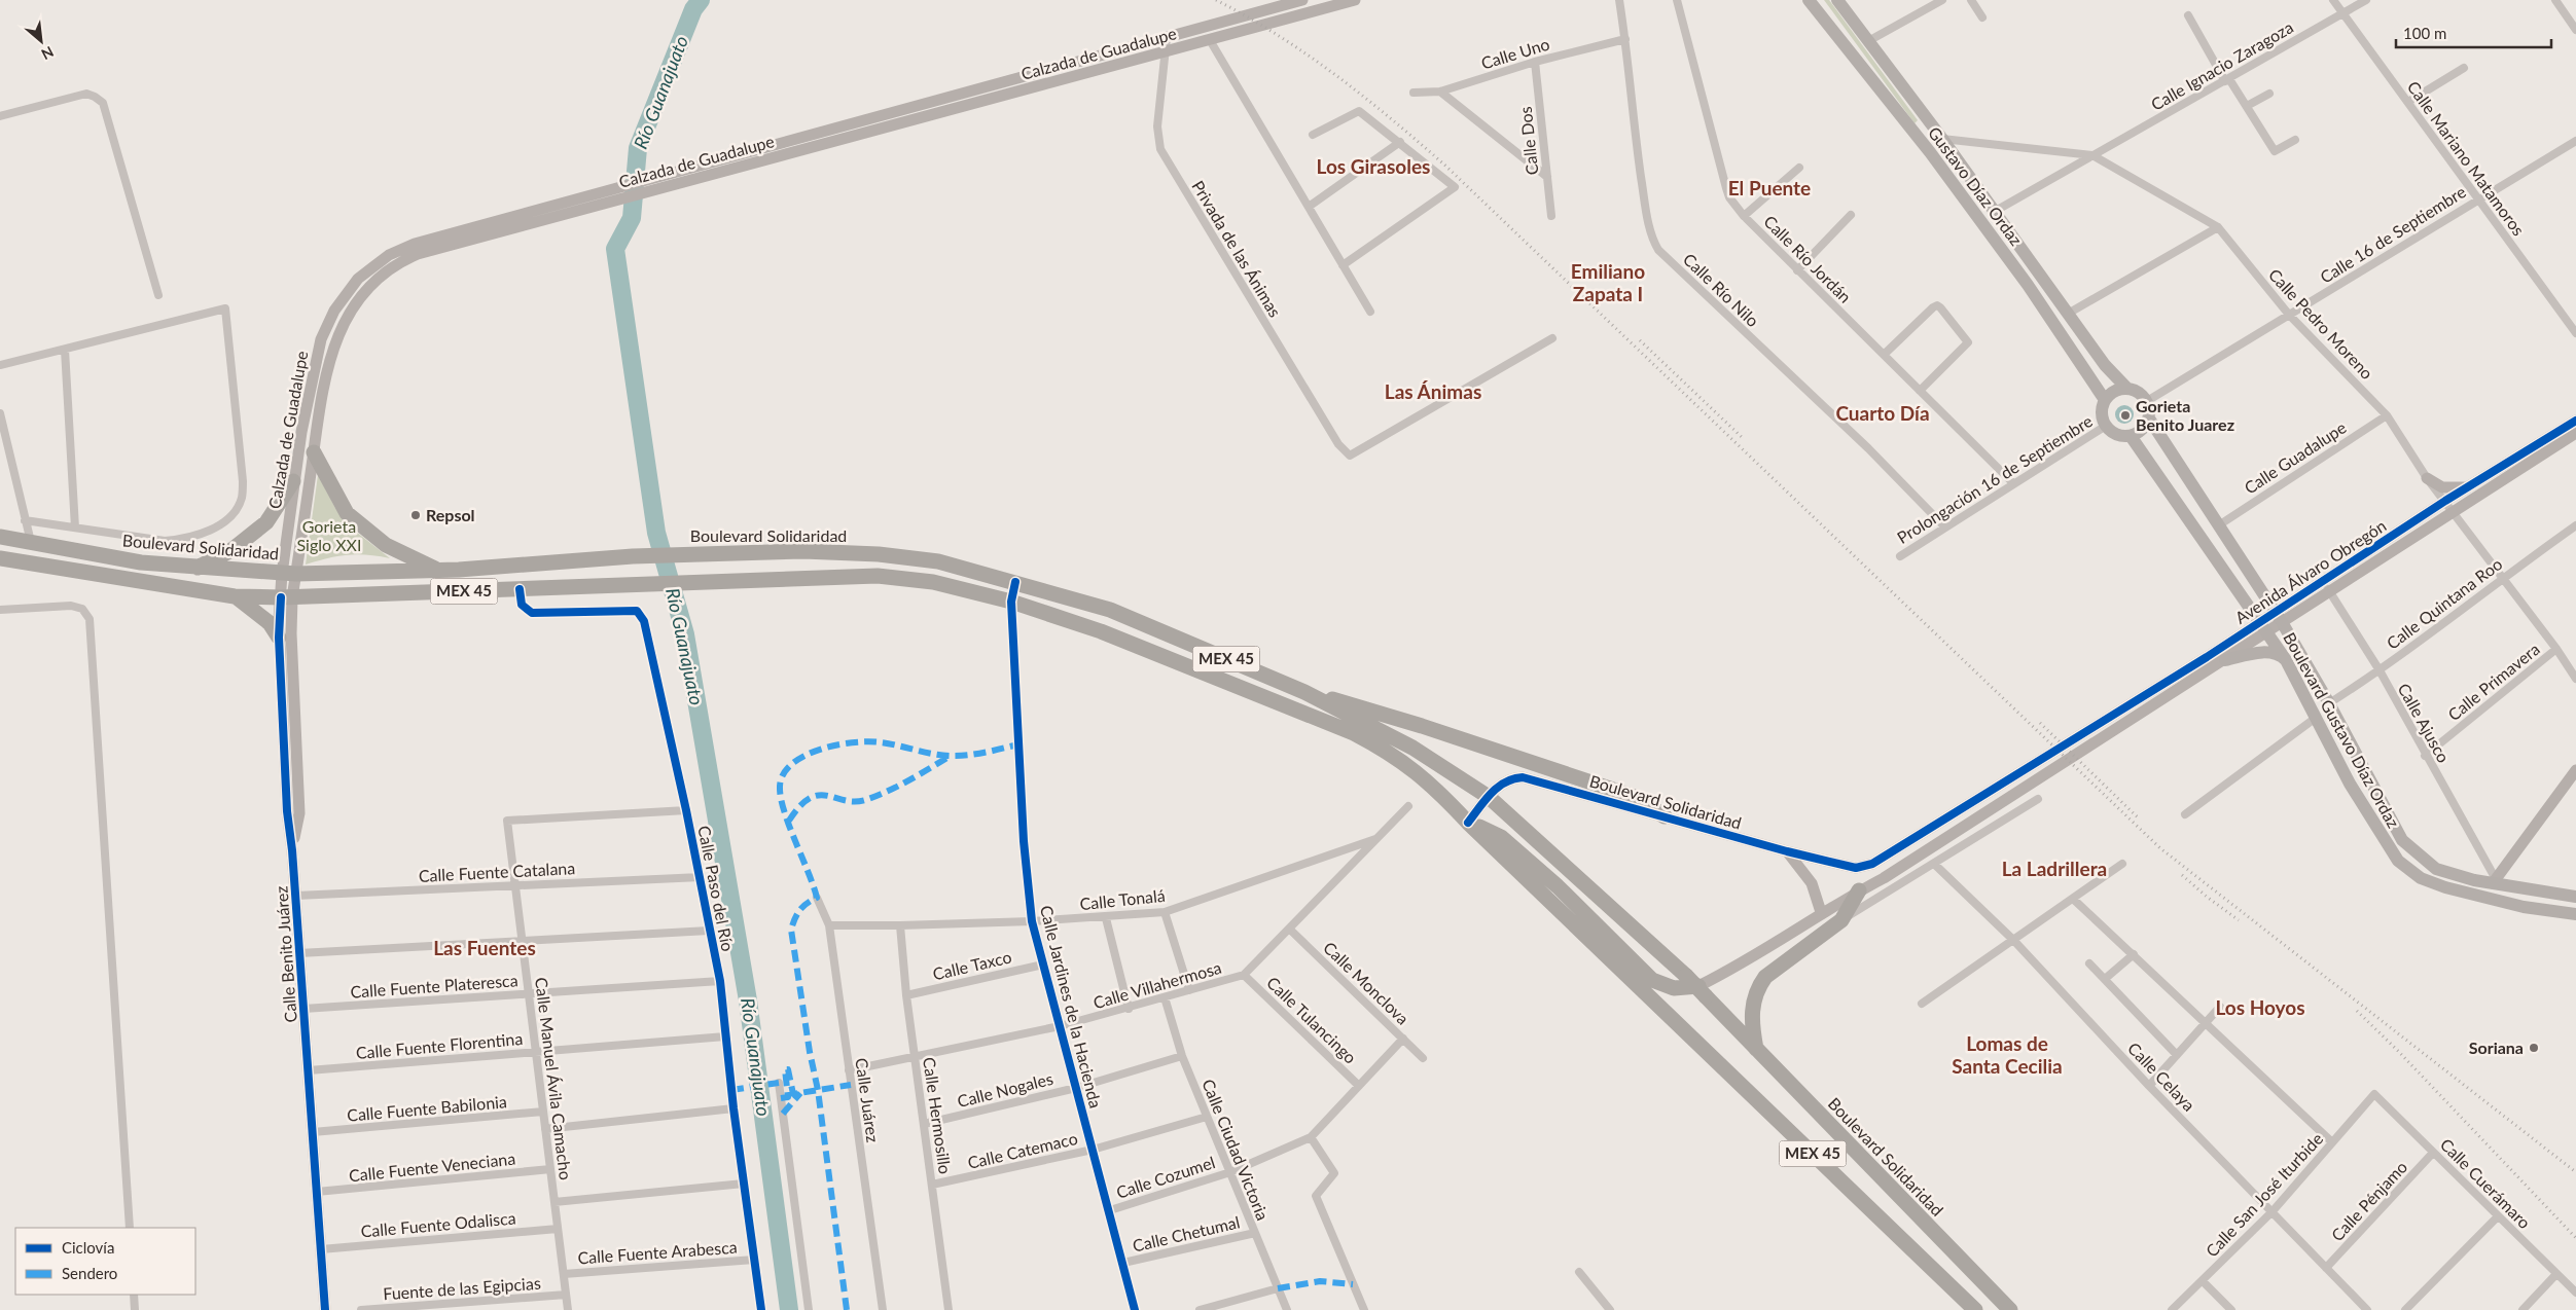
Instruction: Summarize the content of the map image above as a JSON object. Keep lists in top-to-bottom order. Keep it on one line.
{"streets":{"highway":["Boulevard Solidaridad","MEX 45"],"main road":["Gustavo Díaz Ordaz","Boulevard Gustavo Díaz Ordaz"],"street":["Calzada de Guadalupe","Calle Uno","Calle Ignacio Zaragoza","Calle Dos","Calle Mariano Matamoros","Calle 16 de Septiembre","Privada de las Ánimas","Calle Río Jordán","Calle Río Nilo","Calle Pedro Moreno","Calle Guadalupe","Prolongación 16 de Septiembre","Avenida Álvaro Obregón","Calle Quintana Roo","Calle Primavera","Calle Ajusco","Calle Fuente Catalana","Calle Paso del Río","Calle Tonalá","Calle Benito Juárez","Calle Taxco","Calle Monclova","Calle Villahermosa","Calle Fuente Plateresca","Calle Jardines de la Hacienda","Calle Tulancingo","Calle Fuente Florentina","Calle Celaya","Calle Manuel Ávila Camacho","Calle Nogales","Calle Juárez","Calle Fuente Babilonia","Calle Hermosillo","Calle Ciudad Victoria","Calle Catemaco","Calle Fuente Veneciana","Calle Cozumel","Calle Cuerámaro","Calle San José Iturbide","Calle Pénjamo","Calle Fuente Odalisca","Calle Chetumal","Calle Fuente Arabesca","Fuente de las Egipcias"]},"crossings":[["Calzada de Guadalupe","Privada de las Ánimas"],["Calzada de Guadalupe","Boulevard Solidaridad"],["Calzada de Guadalupe","MEX 45"],["Calzada de Guadalupe","Calle Benito Juárez"],["Calle Uno","Calle Dos"],["Calle Uno","Calle Río Nilo"],["Calle Ignacio Zaragoza","Calle Mariano Matamoros"],["Calle Ignacio Zaragoza","Gustavo Díaz Ordaz"],["Calle Ignacio Zaragoza","Calle Pedro Moreno"],["Calle Mariano Matamoros","Calle 16 de Septiembre"],["Gustavo Díaz Ordaz","Calle 16 de Septiembre"],["Gustavo Díaz Ordaz","Calle Pedro Moreno"],["Gustavo Díaz Ordaz","Prolongación 16 de Septiembre"],["Gustavo Díaz Ordaz","Boulevard Gustavo Díaz Ordaz"],["Calle 16 de Septiembre","Calle Pedro Moreno"],["Calle 16 de Septiembre","Prolongación 16 de Septiembre"],["Calle 16 de Septiembre","Boulevard Gustavo Díaz Ordaz"],["Calle Río Jordán","Prolongación 16 de Septiembre"],["Calle Río Nilo","Prolongación 16 de Septiembre"],["Calle Pedro Moreno","Calle Guadalupe"],["Calle Pedro Moreno","Avenida Álvaro Obregón"],["Calle Pedro Moreno","Calle Quintana Roo"],["Calle Pedro Moreno","Calle Primavera"],["Calle Guadalupe","Boulevard Gustavo Díaz Ordaz"],["Prolongación 16 de Septiembre","Boulevard Gustavo Díaz Ordaz"],["Boulevard Solidaridad","Avenida Álvaro Obregón"],["Boulevard Solidaridad","MEX 45"],["Boulevard Solidaridad","Calle Jardines de la Hacienda"],["Avenida Álvaro Obregón","Calle Ajusco"],["Avenida Álvaro Obregón","Boulevard Gustavo Díaz Ordaz"],["MEX 45","Calle Paso del Río"],["MEX 45","Calle Benito Juárez"],["MEX 45","Calle Jardines de la Hacienda"],["Calle Quintana Roo","Calle Ajusco"],["Calle Quintana Roo","Boulevard Gustavo Díaz Ordaz"],["Calle Primavera","Calle Ajusco"],["Calle Ajusco","Boulevard Gustavo Díaz Ordaz"],["Calle Fuente Catalana","Calle Paso del Río"],["Calle Fuente Catalana","Calle Benito Juárez"],["Calle Fuente Catalana","Calle Manuel Ávila Camacho"],["Calle Paso del Río","Calle Fuente Plateresca"],["Calle Paso del Río","Calle Fuente Florentina"],["Calle Paso del Río","Calle Manuel Ávila Camacho"],["Calle Paso del Río","Calle Fuente Arabesca"],["Calle Tonalá","Calle Villahermosa"],["Calle Tonalá","Calle Jardines de la Hacienda"],["Calle Tonalá","Calle Juárez"],["Calle Tonalá","Calle Hermosillo"],["Calle Benito Juárez","Calle Fuente Plateresca"],["Calle Benito Juárez","Calle Fuente Florentina"],["Calle Benito Juárez","Calle Fuente Babilonia"],["Calle Benito Juárez","Calle Fuente Veneciana"],["Calle Benito Juárez","Calle Fuente Odalisca"],["Calle Taxco","Calle Jardines de la Hacienda"],["Calle Taxco","Calle Hermosillo"],["Calle Monclova","Calle Villahermosa"],["Calle Villahermosa","Calle Jardines de la Hacienda"],["Calle Villahermosa","Calle Tulancingo"],["Calle Villahermosa","Calle Juárez"],["Calle Villahermosa","Calle Hermosillo"],["Calle Villahermosa","Calle Ciudad Victoria"],["Calle Fuente Plateresca","Calle Manuel Ávila Camacho"],["Calle Jardines de la Hacienda","Calle Nogales"],["Calle Jardines de la Hacienda","Calle Catemaco"],["Calle Jardines de la Hacienda","Calle Cozumel"],["Calle Jardines de la Hacienda","Calle Chetumal"],["Calle Fuente Florentina","Calle Manuel Ávila Camacho"],["Calle Celaya","Calle San José Iturbide"],["Calle Celaya","Calle Pénjamo"],["Calle Manuel Ávila Camacho","Calle Fuente Babilonia"],["Calle Manuel Ávila Camacho","Calle Fuente Veneciana"],["Calle Manuel Ávila Camacho","Calle Fuente Odalisca"],["Calle Manuel Ávila Camacho","Calle Fuente Arabesca"],["Calle Manuel Ávila Camacho","Fuente de las Egipcias"],["Calle Nogales","Calle Hermosillo"],["Calle Nogales","Calle Ciudad Victoria"],["Calle Hermosillo","Calle Catemaco"],["Calle Ciudad Victoria","Calle Catemaco"],["Calle Ciudad Victoria","Calle Cozumel"],["Calle Ciudad Victoria","Calle Chetumal"],["Calle Cuerámaro","Calle San José Iturbide"],["Calle Cuerámaro","Calle Pénjamo"]],"districts":["Los Girasoles","El Puente","Emiliano Zapata I","Las Ánimas","Cuarto Día","La Ladrillera","Las Fuentes","Los Hoyos","Lomas de Santa Cecilia"],"water":["Río Guanajuato"],"parks":["Gorieta Siglo XXI"],"places":["Gorieta Benito Juarez","Repsol","Soriana"],"legend":["Ciclovía","Sendero"],"scale_bar":"100 m","north":"bottom right"}
